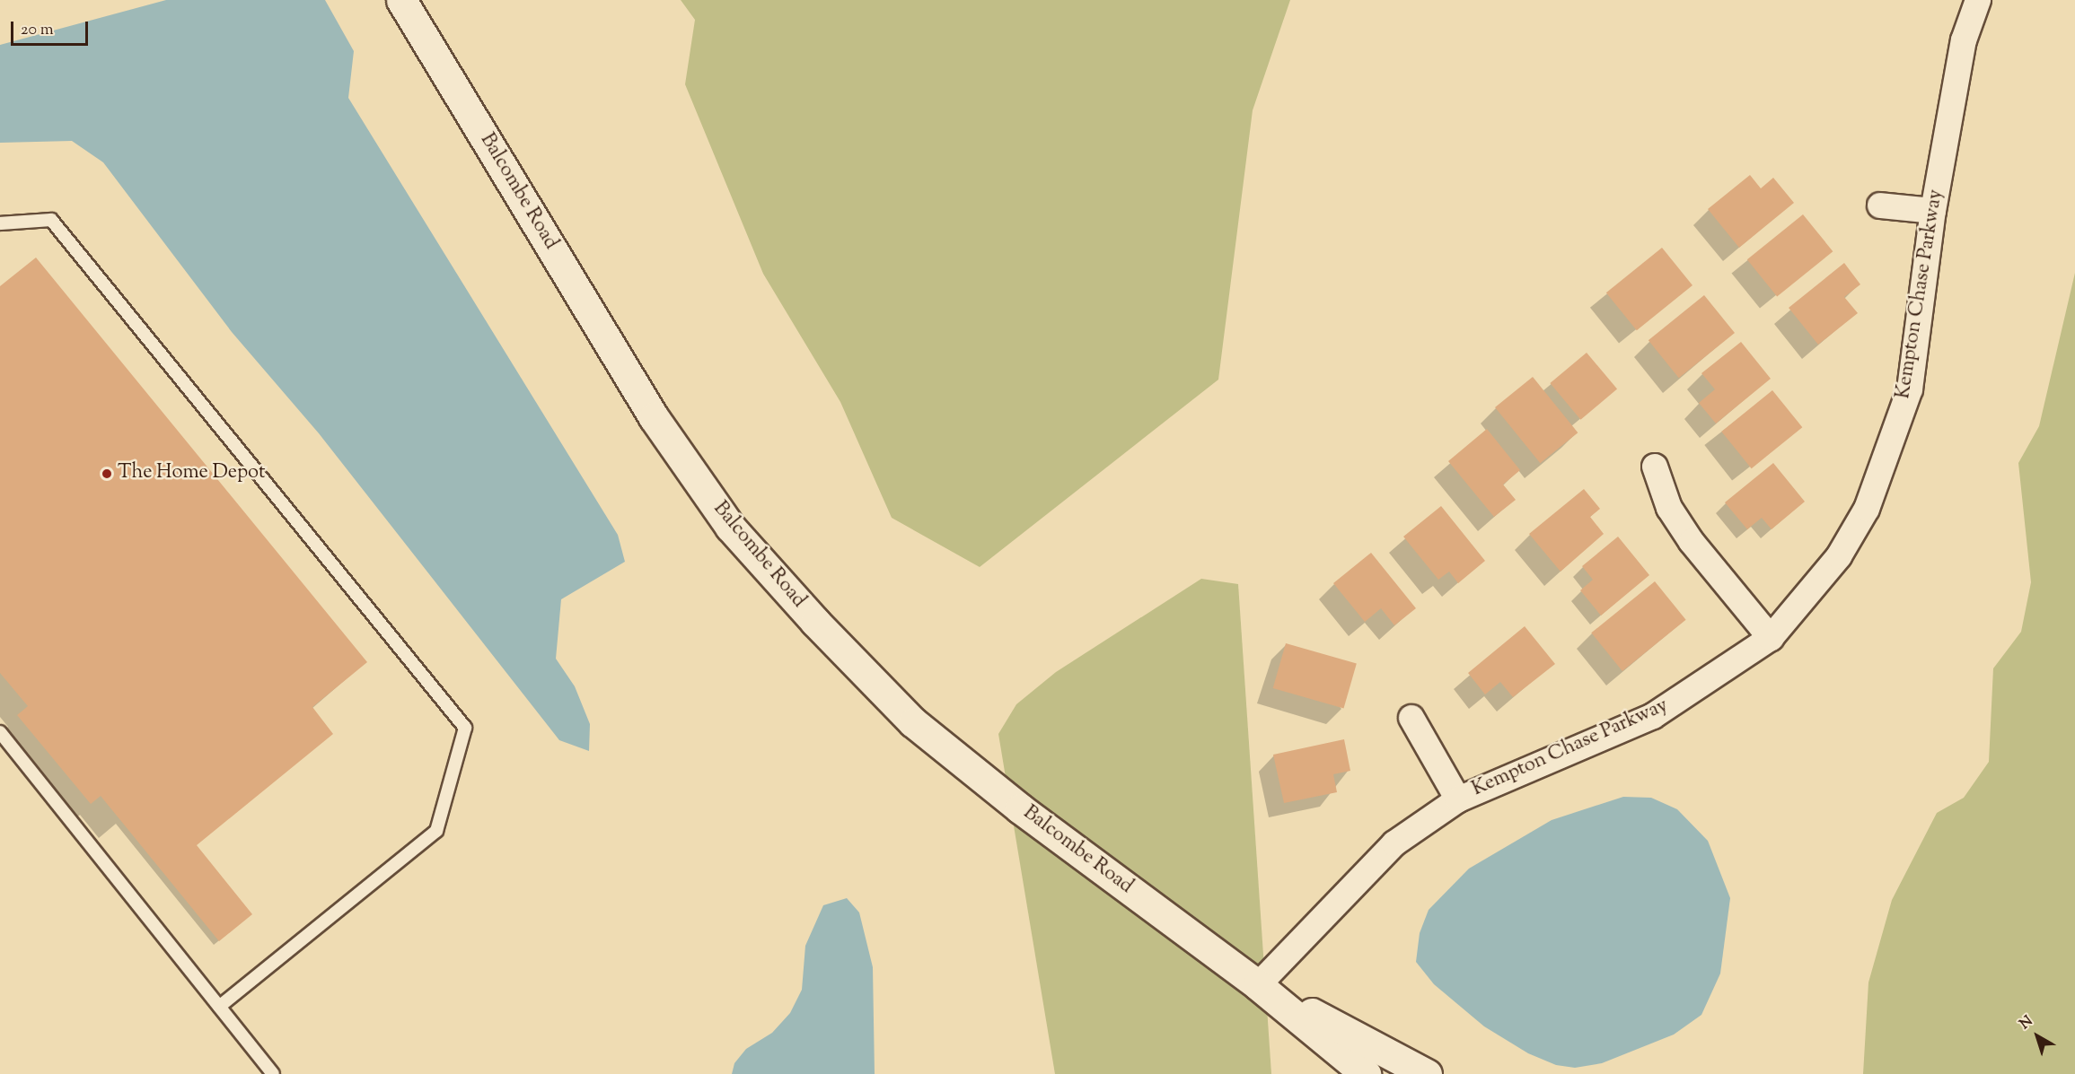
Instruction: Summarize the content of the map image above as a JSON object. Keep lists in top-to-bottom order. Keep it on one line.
{"streets":{"street":["Balcombe Road","Kempton Chase Parkway"]},"crossings":[["Balcombe Road","Kempton Chase Parkway"]],"places":["The Home Depot"],"scale_bar":"20 m","north":"top left"}
